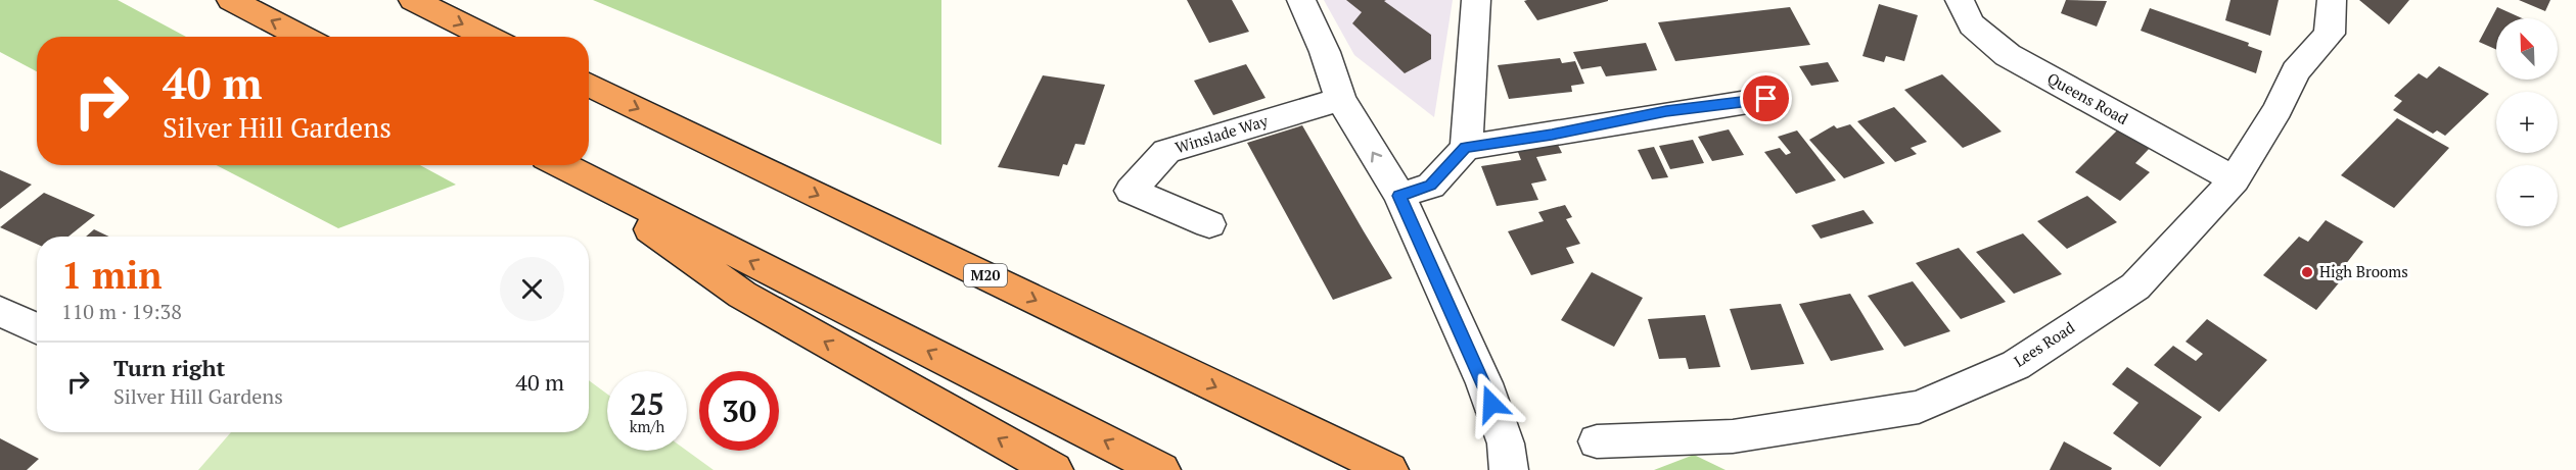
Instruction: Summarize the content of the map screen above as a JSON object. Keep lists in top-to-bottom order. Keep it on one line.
{"streets":{"highway":["M20"],"street":["Queens Road","Winslade Way","Lees Road"]},"crossings":[["Queens Road","Lees Road"]],"places":["High Brooms"],"north":"top left","page":{"map_buttons":["+","−"],"turn":["40 m","Silver Hill Gardens"],"heading":["1 min","110 m · 19:38"],"list":[{"name":"Turn right","note":"Silver Hill Gardens","value":"40 m"}],"speed":"25 km/h","limit":"30"}}
